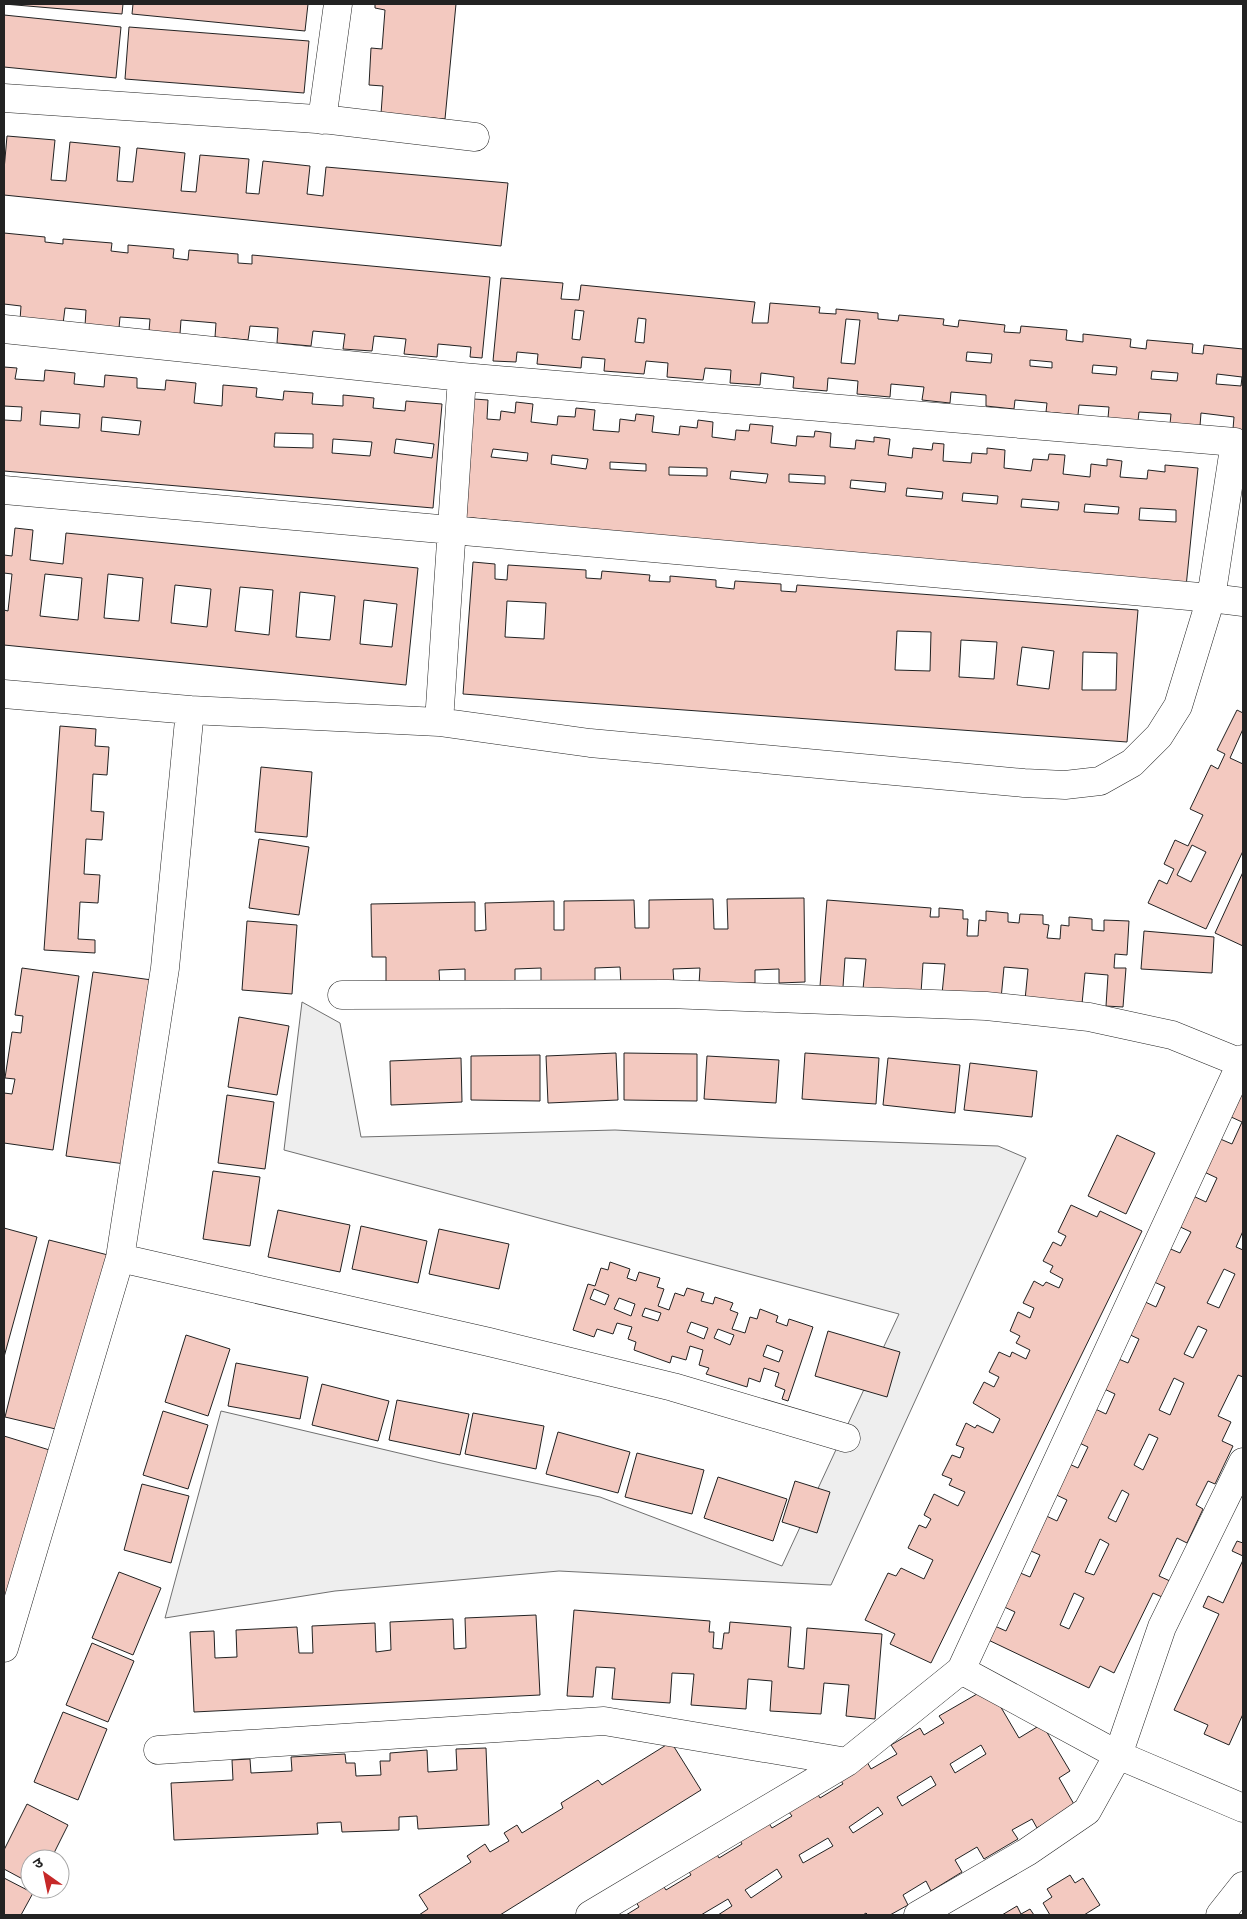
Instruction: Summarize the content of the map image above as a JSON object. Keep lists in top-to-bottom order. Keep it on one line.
{"north":"top left"}
